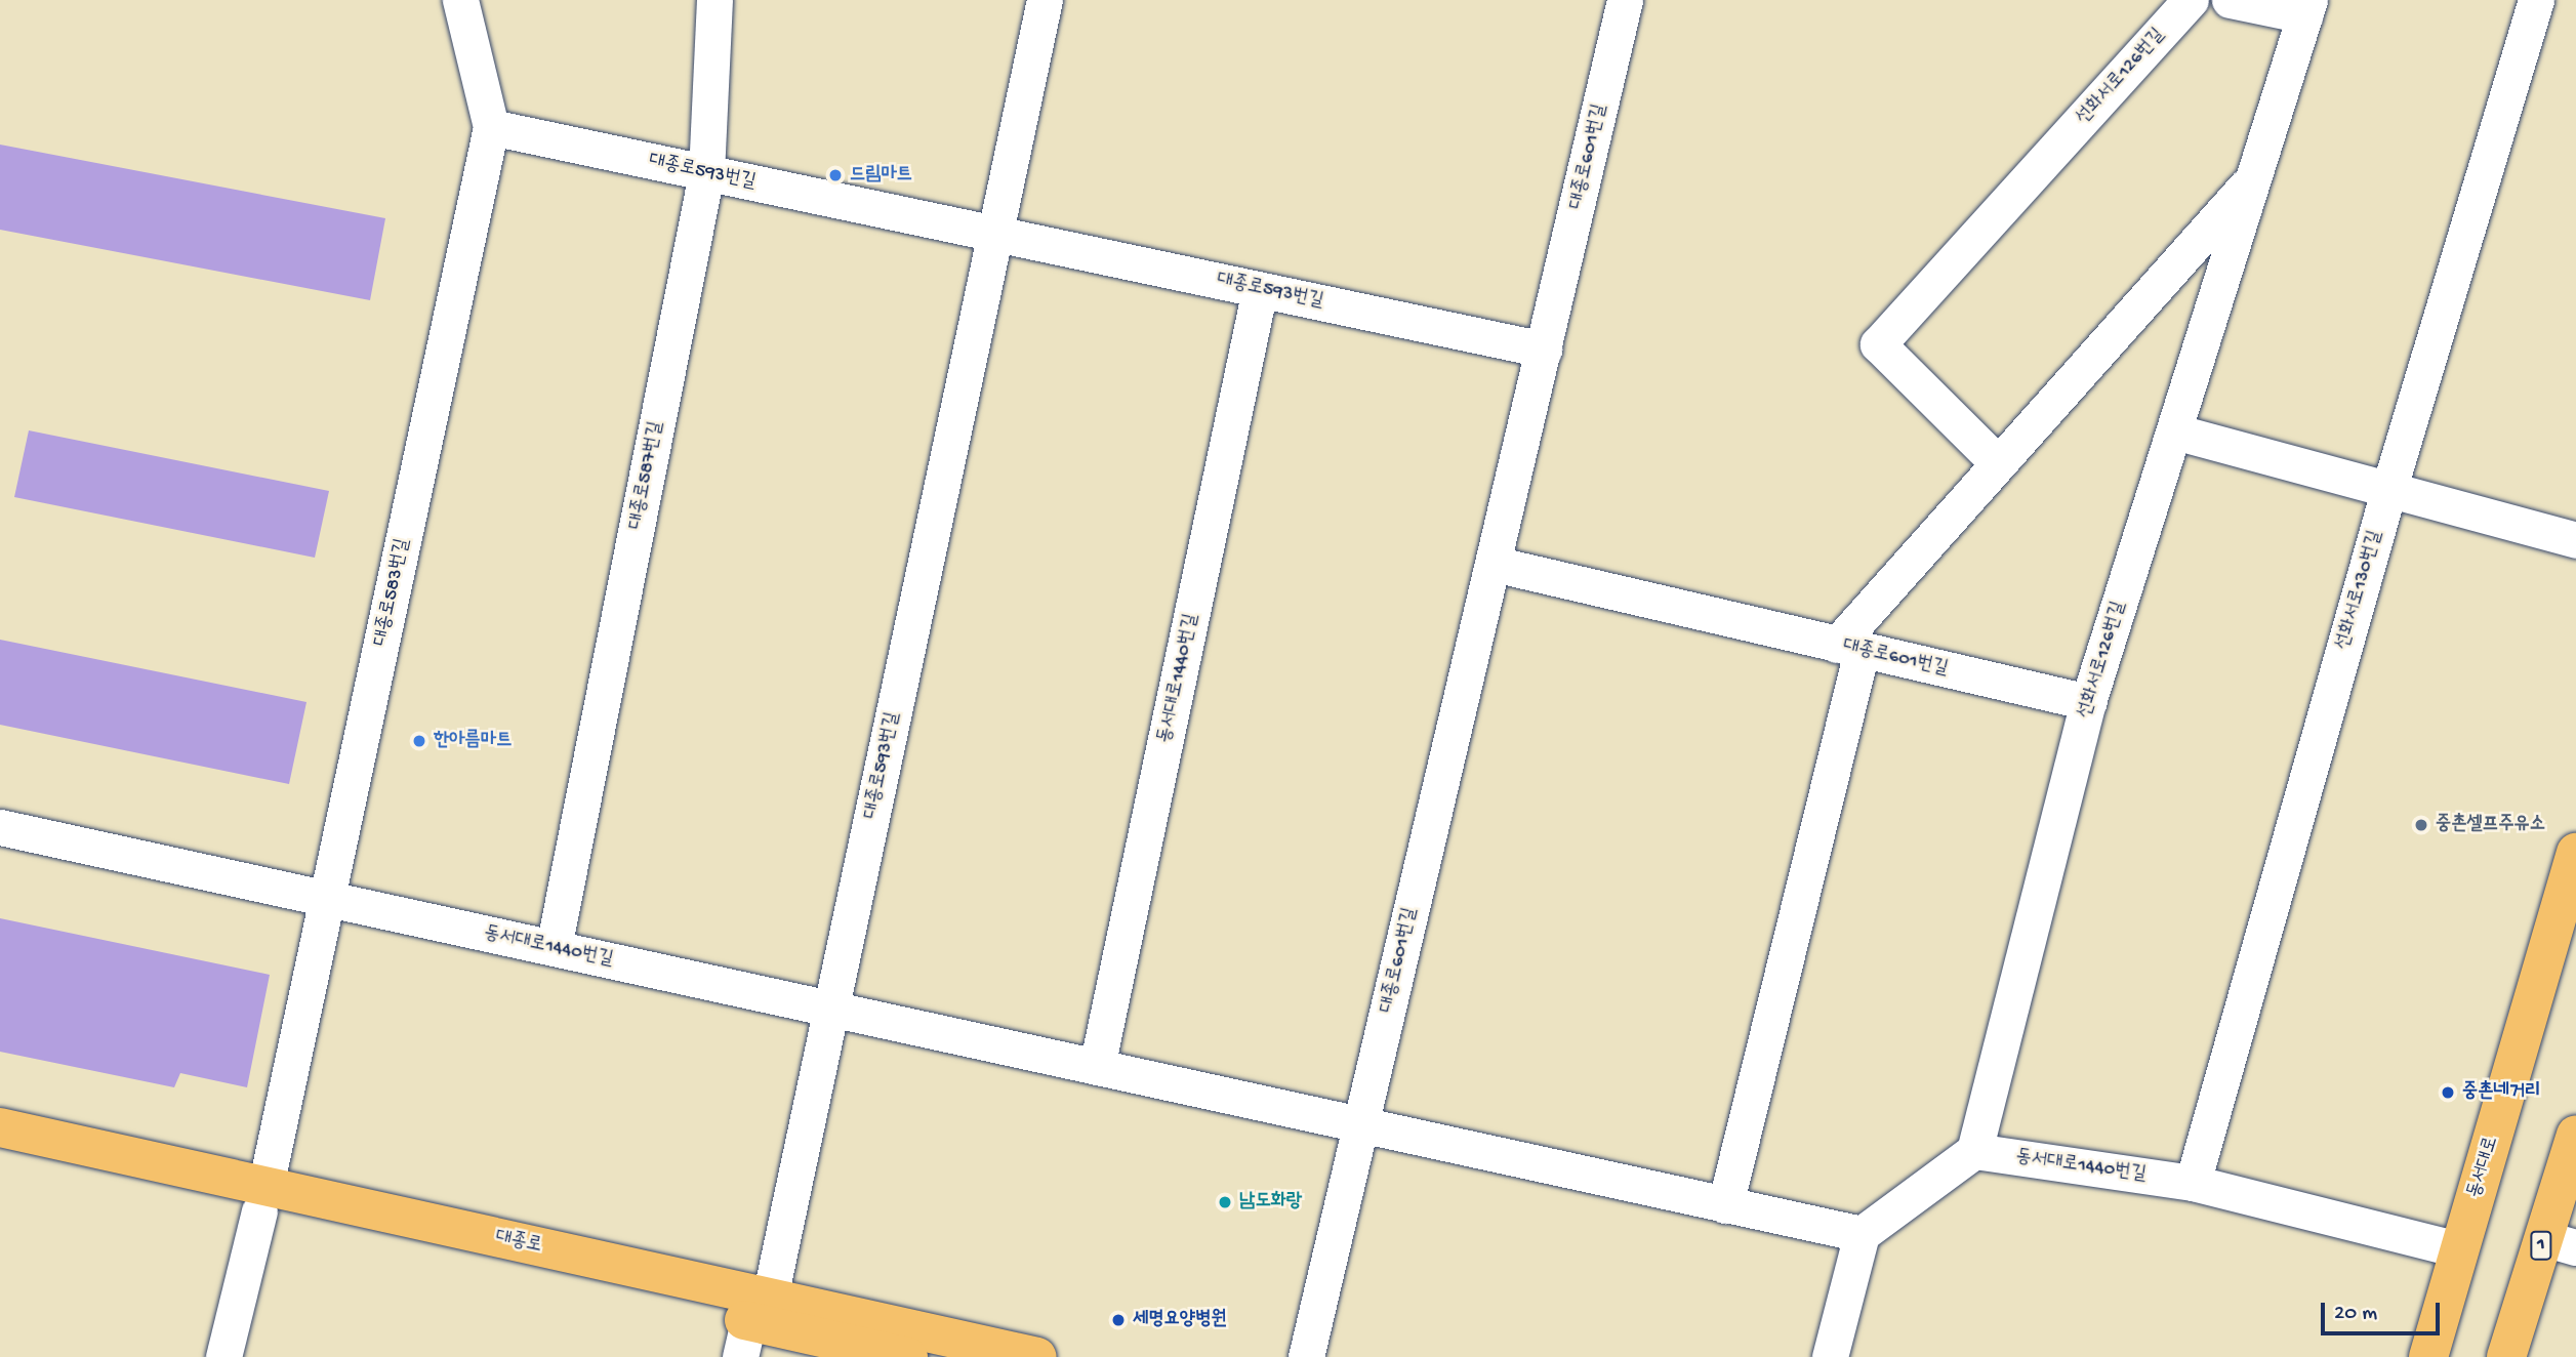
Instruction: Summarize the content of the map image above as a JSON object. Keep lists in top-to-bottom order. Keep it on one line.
{"streets":{"main road":["동서대로","대종로","1"],"street":["선화서로126번길","대종로601번길","대종로593번길","대종로587번길","선화서로130번길","대종로583번길","동서대로1440번길"]},"crossings":[["선화서로126번길","대종로601번길"],["선화서로126번길","동서대로1440번길"],["대종로601번길","대종로593번길"],["대종로601번길","동서대로1440번길"],["대종로593번길","대종로587번길"],["대종로593번길","대종로583번길"],["대종로593번길","동서대로1440번길"],["대종로593번길","대종로"],["대종로587번길","동서대로1440번길"],["선화서로130번길","동서대로1440번길"],["대종로583번길","동서대로1440번길"],["대종로583번길","대종로"],["동서대로1440번길","동서대로"]],"places":["드림마트","한아름마트","중촌셀프주유소","중촌네거리","남도화랑","세명요양병원"],"scale_bar":"20 m"}
